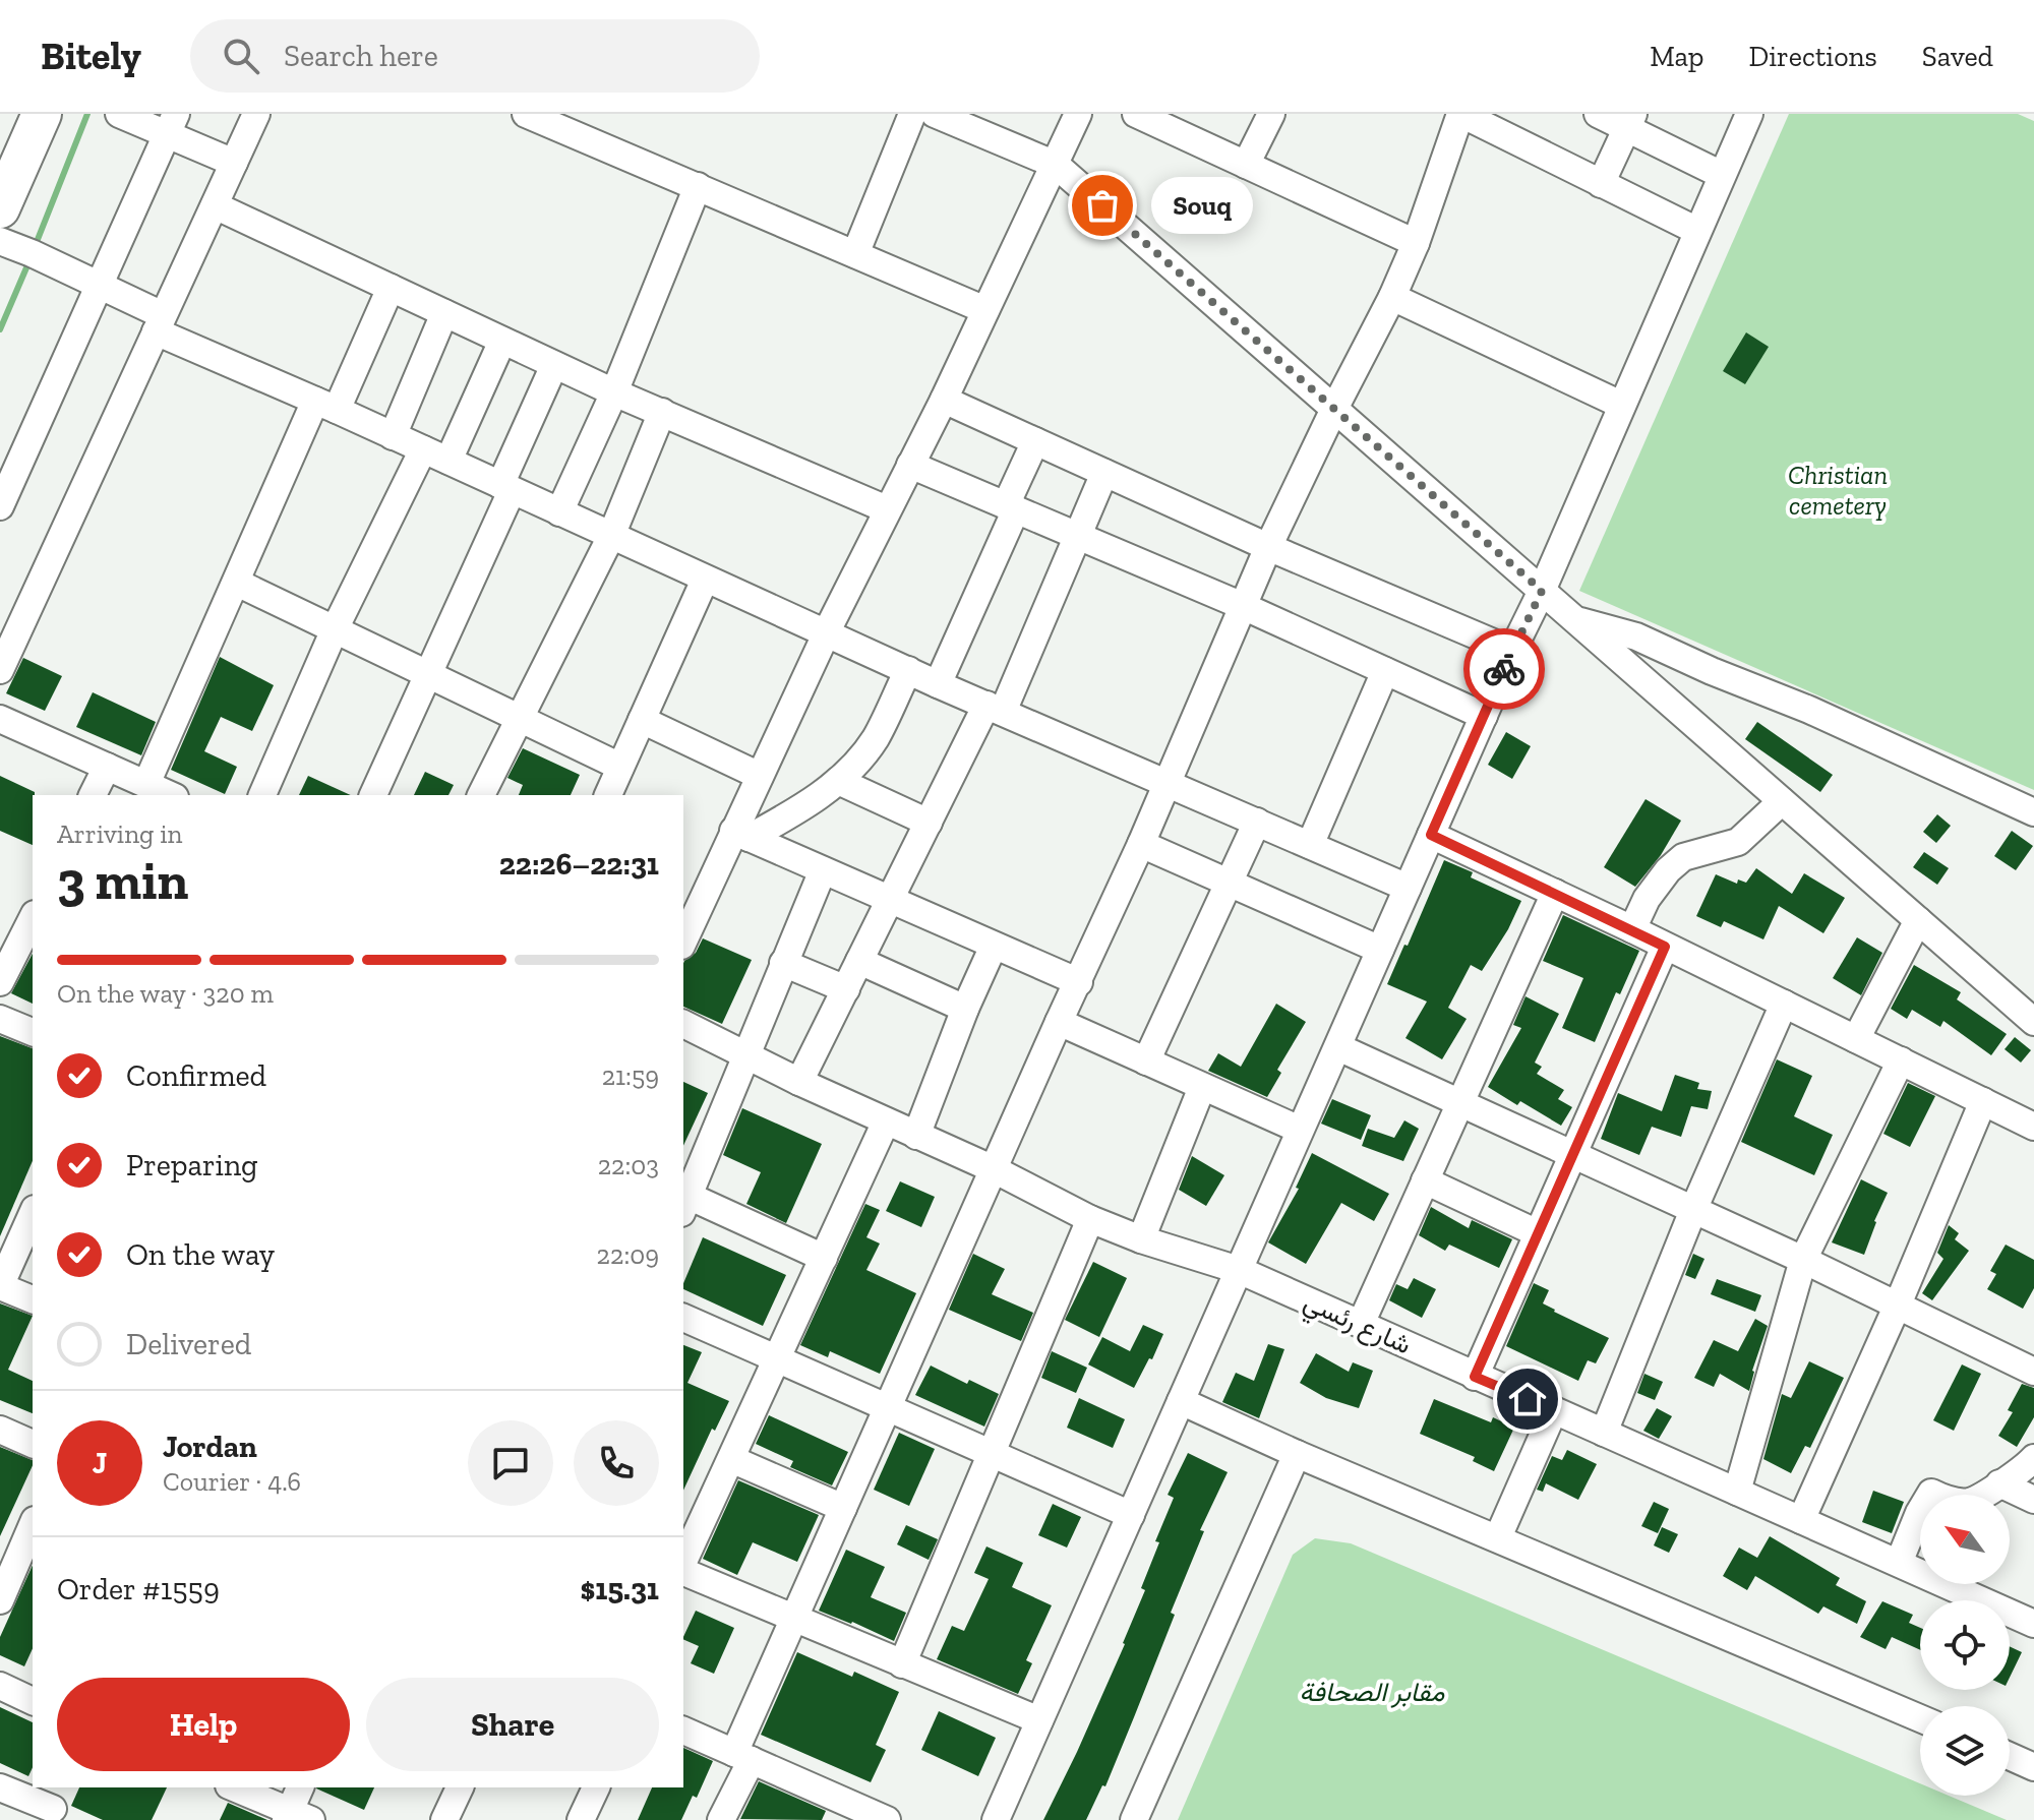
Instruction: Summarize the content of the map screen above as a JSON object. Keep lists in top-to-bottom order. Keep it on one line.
{"streets":{"street":["شارع رئسي"]},"parks":["Christian cemetery","مقابر الصحافة"],"places":["Souq"],"north":"top left","page":{"header":"Bitely","search":"Search here","nav":["Map","Directions","Saved"],"bubble":"Souq","heading":["3 min","Arriving in","22:26–22:31"],"panel":["Jordan","Courier · 4.6","Order #1559","$15.31"],"bar":"On the way · 320 m","list":[["Confirmed","21:59"],["Preparing","22:03"],["On the way","22:09"],"Delivered"],"round":"J","buttons":["Help","Share"]}}
